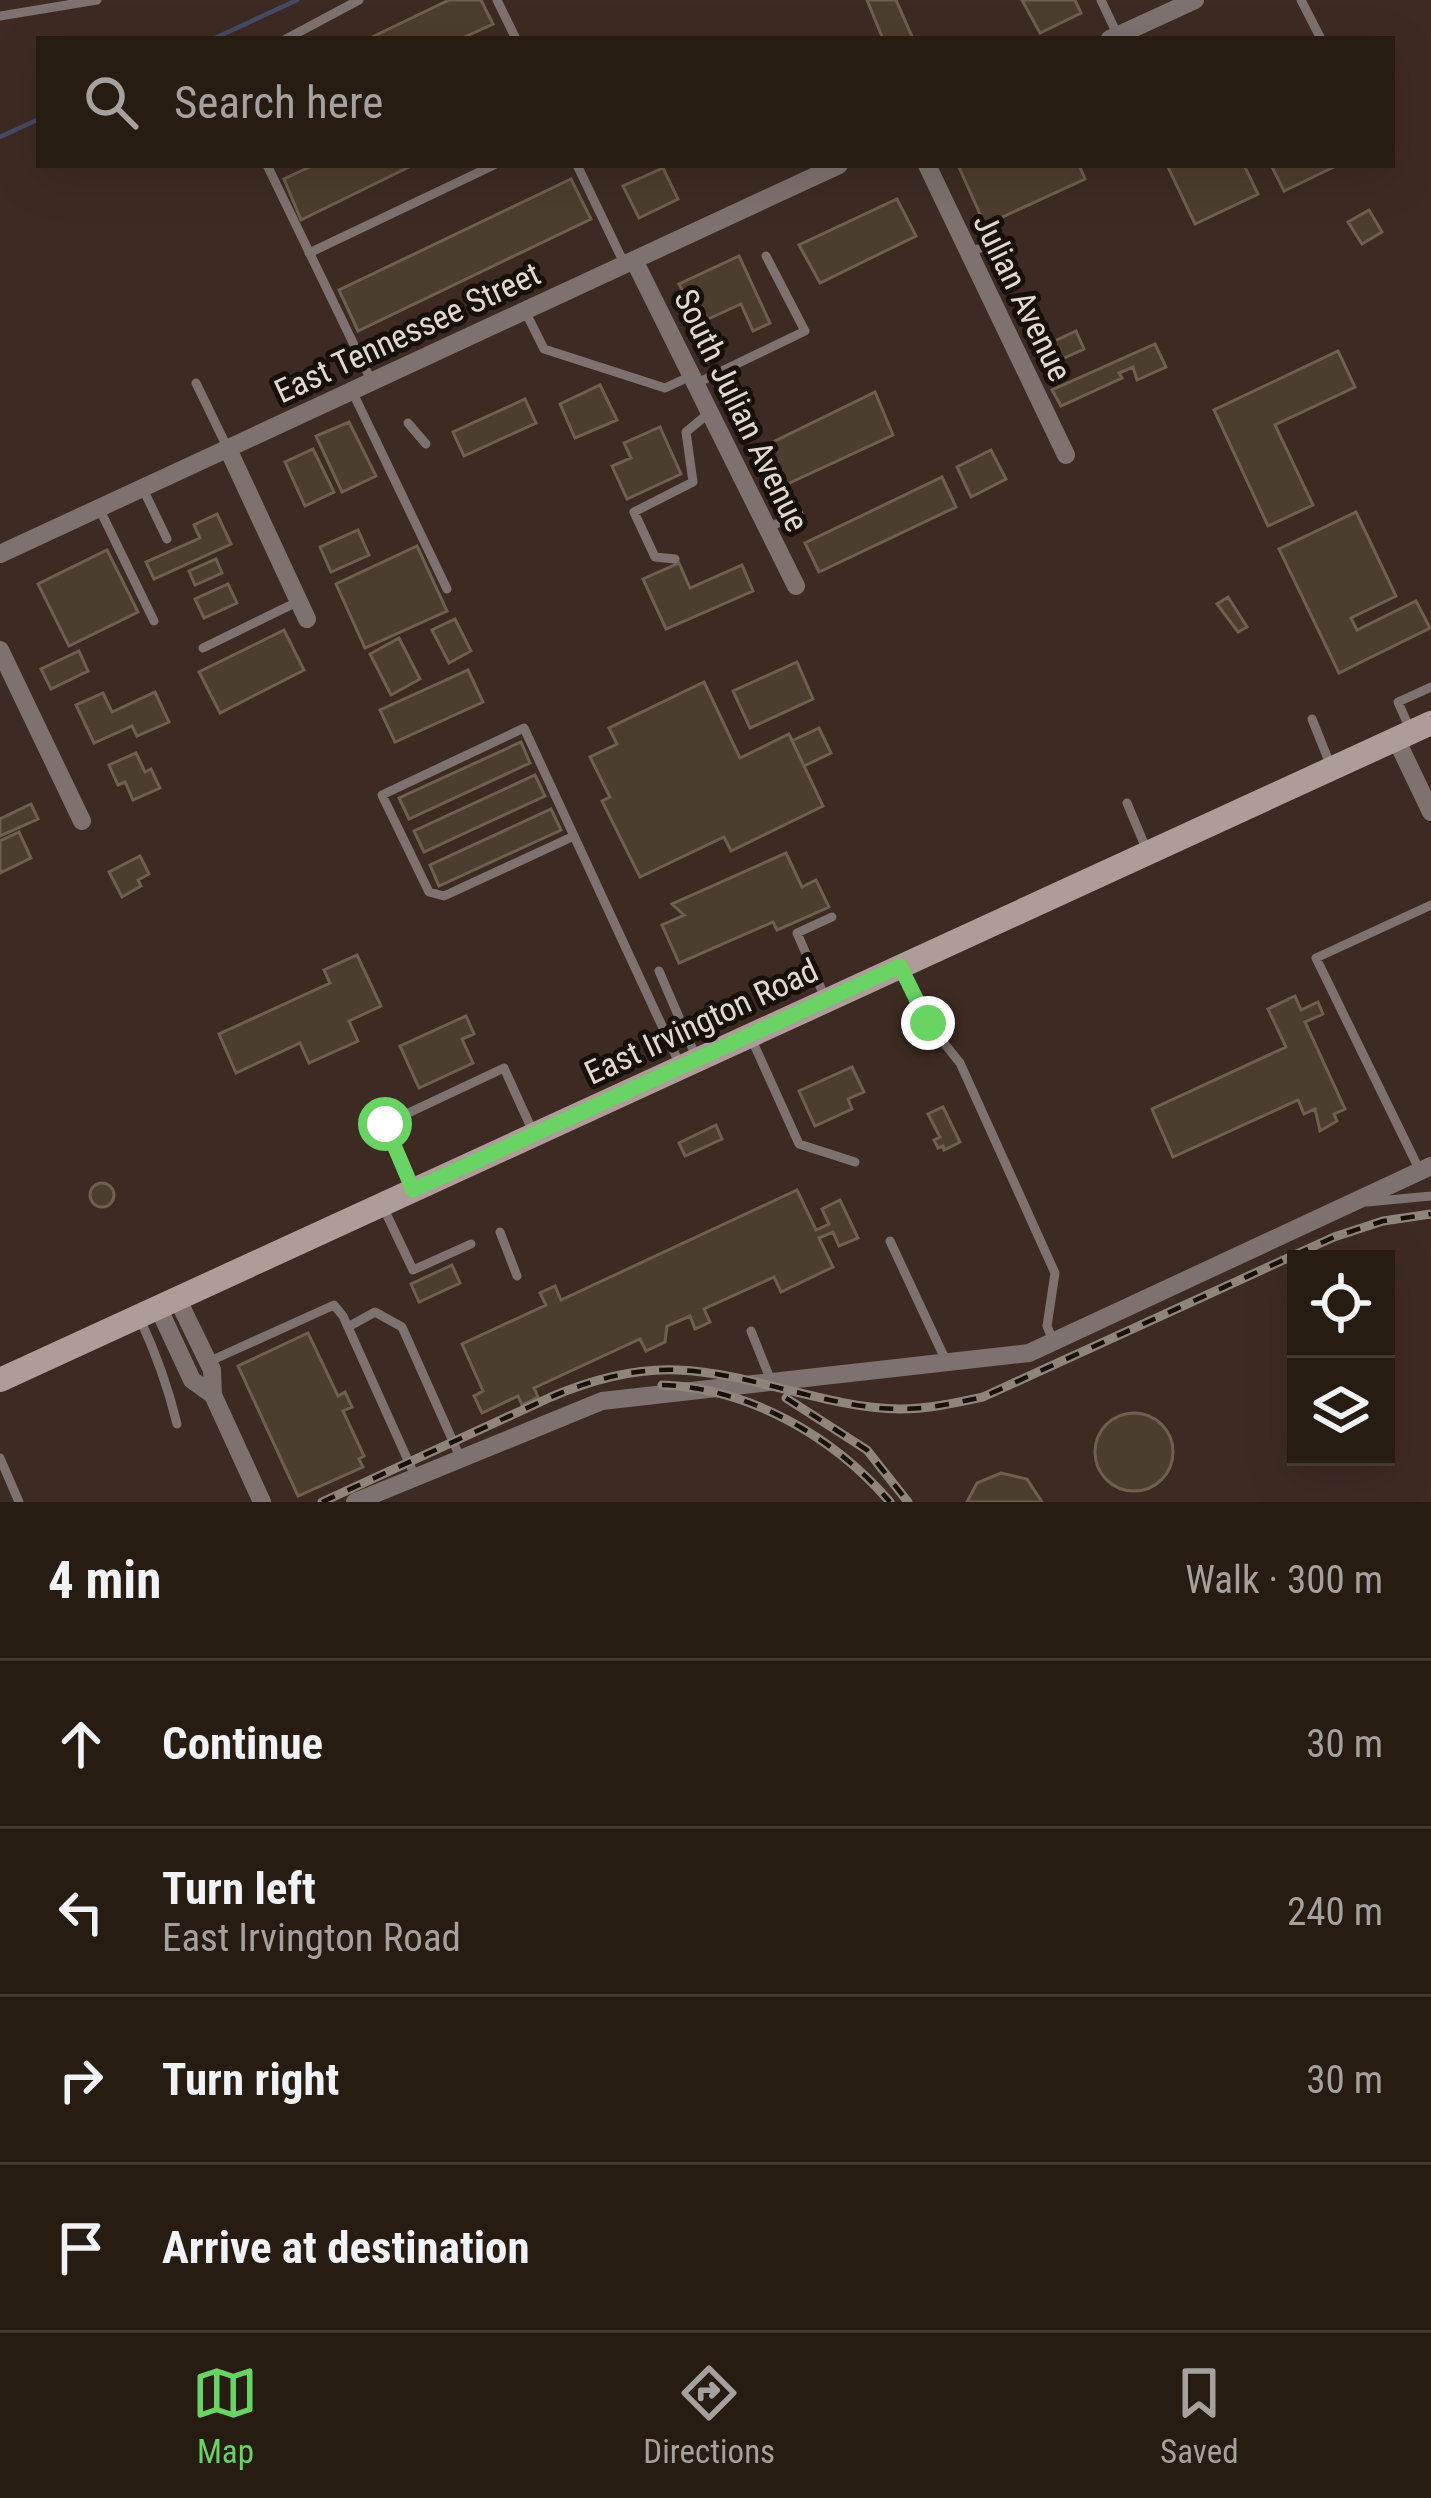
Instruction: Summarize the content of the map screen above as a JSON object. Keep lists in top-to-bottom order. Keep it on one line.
{"streets":{"street":["Julian Avenue","East Tennessee Street","South Julian Avenue","East Irvington Road"]},"crossings":[["East Tennessee Street","South Julian Avenue"]],"page":{"search":"Search here","heading":["4 min","Walk · 300 m"],"list":[["Continue","30 m"],["Turn left","East Irvington Road","240 m"],["Turn right","30 m"],"Arrive at destination"],"nav":["Map","Directions","Saved"]}}
